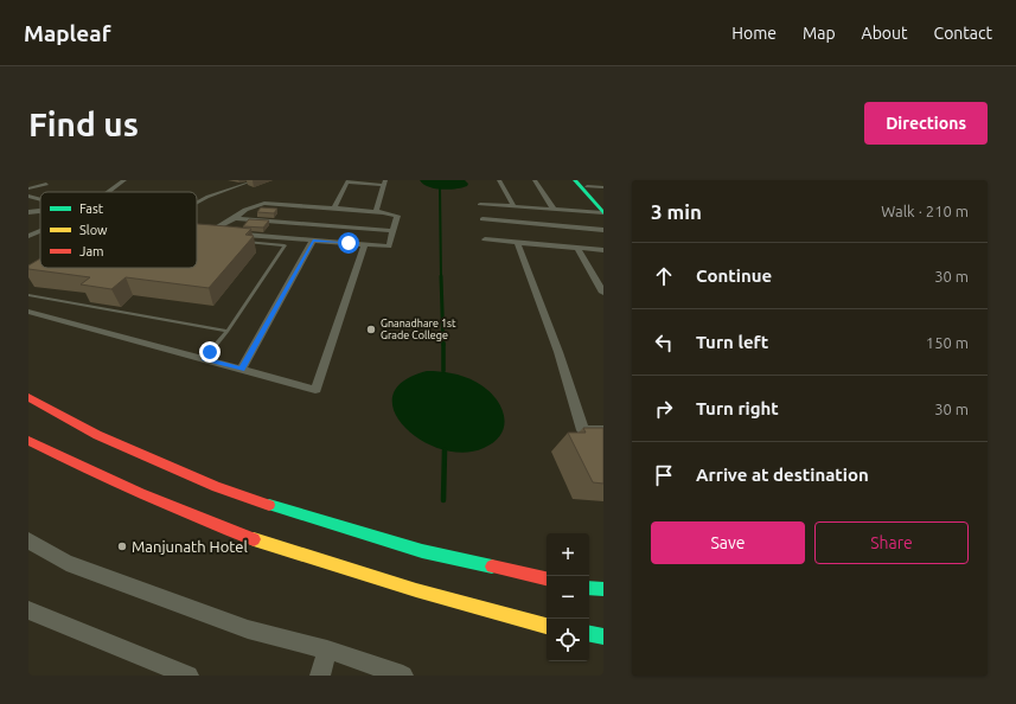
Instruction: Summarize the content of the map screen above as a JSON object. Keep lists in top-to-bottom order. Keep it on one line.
{"places":["Gnanadhare 1st Grade College","Manjunath Hotel"],"legend":["Fast","Slow","Jam"],"page":{"header":"Mapleaf","nav":["Home","Map","About","Contact"],"buttons":["Directions",["Save","Share"]],"title":"Find us","heading":["3 min","Walk · 210 m"],"list":[["Continue","30 m"],["Turn left","150 m"],["Turn right","30 m"],"Arrive at destination"],"map_buttons":["+","−"]}}
